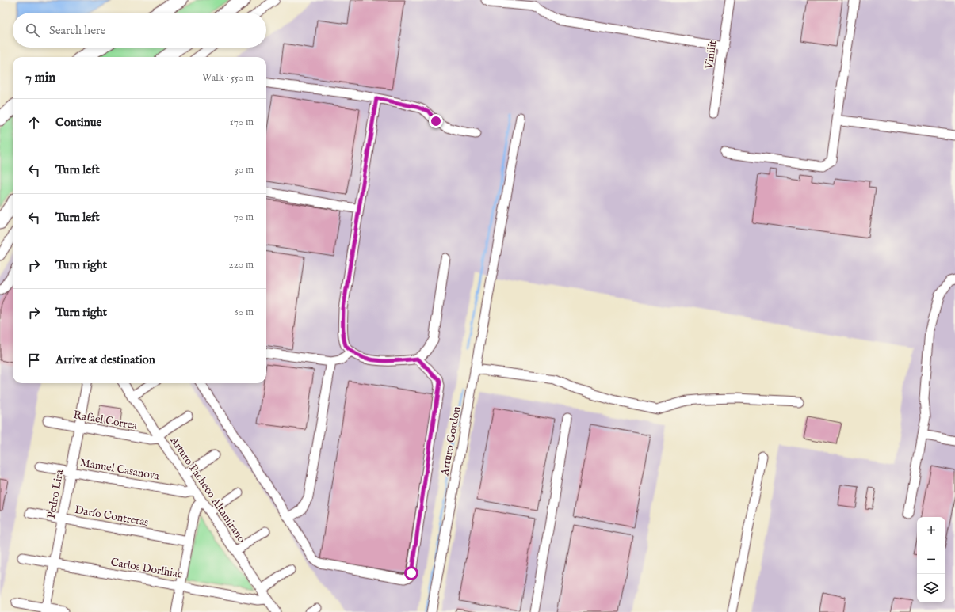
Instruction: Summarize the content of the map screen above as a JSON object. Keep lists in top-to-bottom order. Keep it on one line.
{"streets":{"street":["Vinilit","Rafael Correa","Arturo Gordon","Manuel Casanova","Arturo Pacheco Altamirano","Pedro Lira","Darío Contreras","Carlos Dorlhiac"]},"crossings":[["Rafael Correa","Arturo Pacheco Altamirano"],["Rafael Correa","Pedro Lira"],["Manuel Casanova","Arturo Pacheco Altamirano"],["Manuel Casanova","Pedro Lira"],["Arturo Pacheco Altamirano","Carlos Dorlhiac"],["Pedro Lira","Darío Contreras"],["Pedro Lira","Carlos Dorlhiac"]],"page":{"search":"Search here","heading":["7 min","Walk · 550 m"],"list":[["Continue","170 m"],["Turn left","30 m"],["Turn left","70 m"],["Turn right","220 m"],["Turn right","60 m"],"Arrive at destination"],"map_buttons":["+","−"]}}
